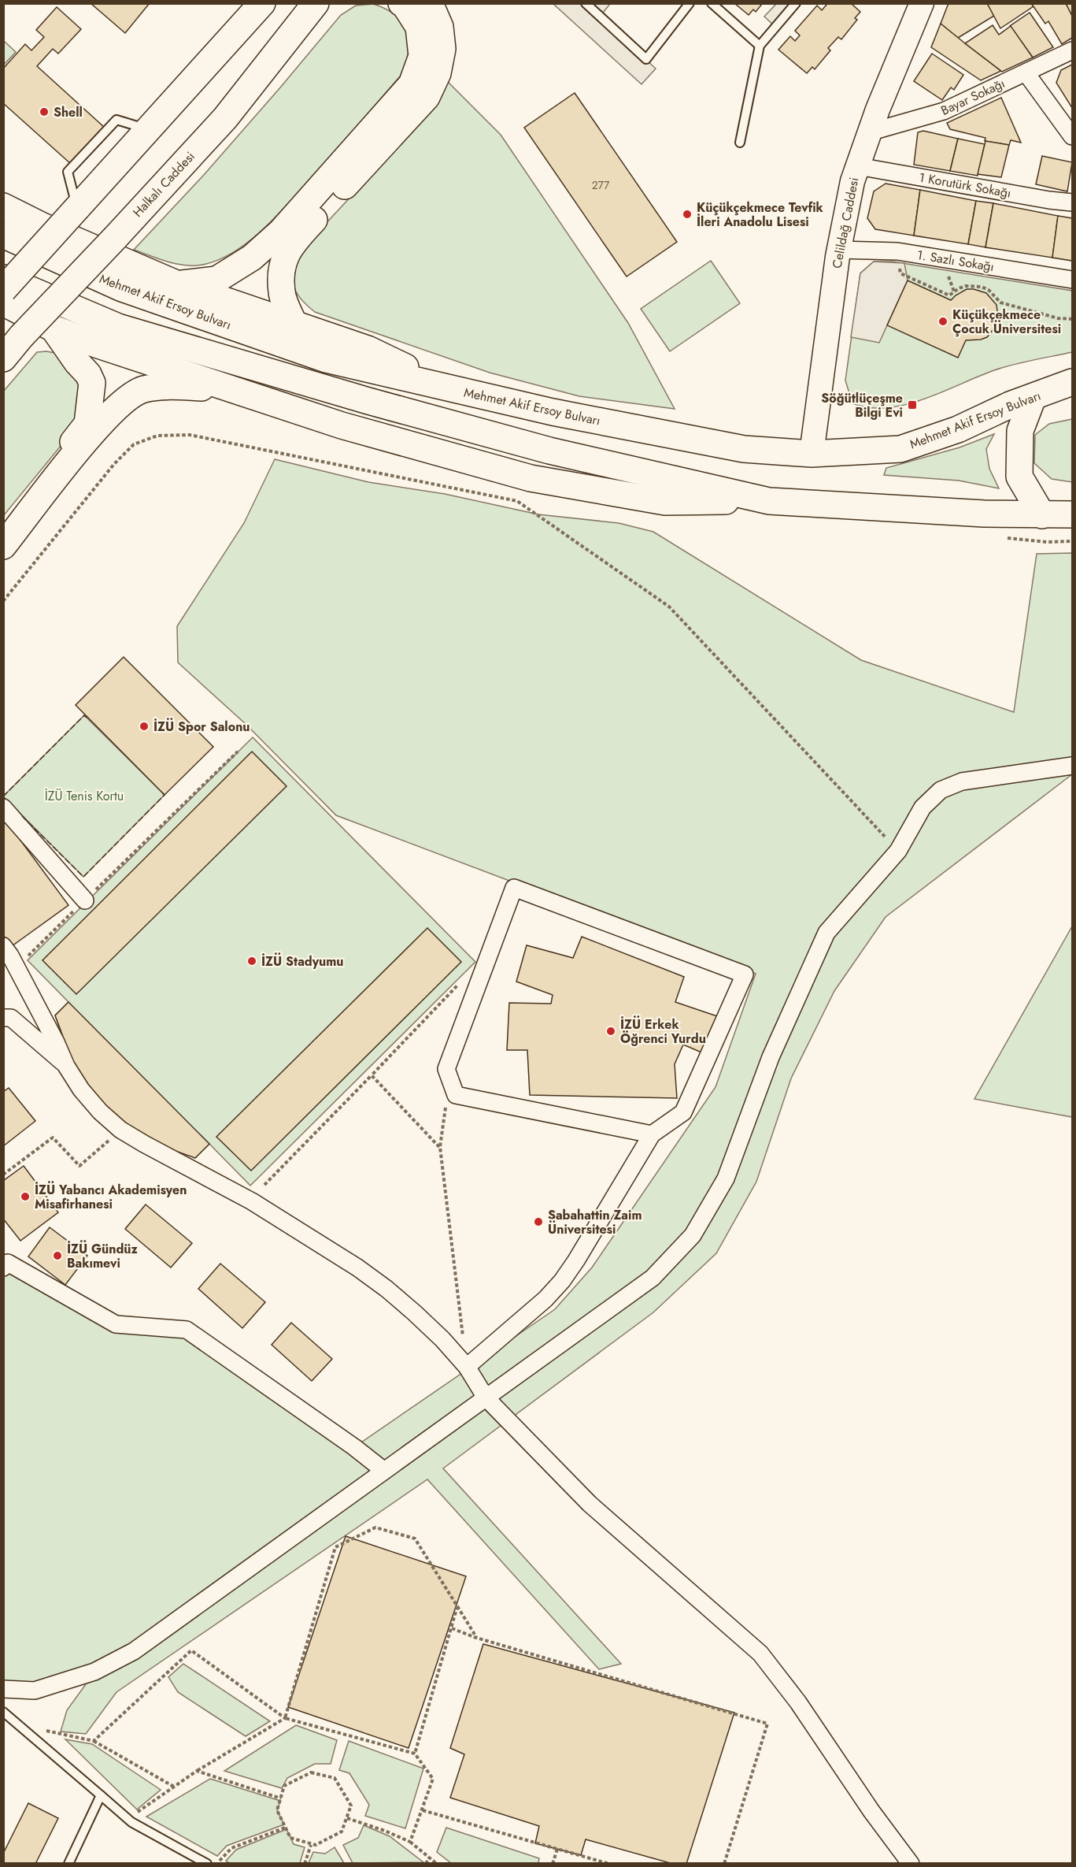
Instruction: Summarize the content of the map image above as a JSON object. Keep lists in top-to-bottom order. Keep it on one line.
{"streets":{"main road":["Halkalı Caddesi","Mehmet Akif Ersoy Bulvarı"],"street":["Bayar Sokağı","1 Korutürk Sokağı","Celildağ Caddesi","1. Sazlı Sokağı"]},"crossings":[["Bayar Sokağı","Celildağ Caddesi"],["1 Korutürk Sokağı","Celildağ Caddesi"],["Celildağ Caddesi","1. Sazlı Sokağı"],["Celildağ Caddesi","Mehmet Akif Ersoy Bulvarı"]],"parks":["İZÜ Tenis Kortu"],"places":{"other":["Shell","Küçükçekmece Tevfik İleri Anadolu Lisesi","Küçükçekmece Çocuk Üniversitesi","İZÜ Spor Salonu","İZÜ Stadyumu","İZÜ Erkek Öğrenci Yurdu","İZÜ Yabancı Akademisyen Misafirhanesi","Sabahattin Zaim Üniversitesi","İZÜ Gündüz Bakımevi"],"transit":["Söğütlüçeşme Bilgi Evi"]},"house_numbers":["277"]}
